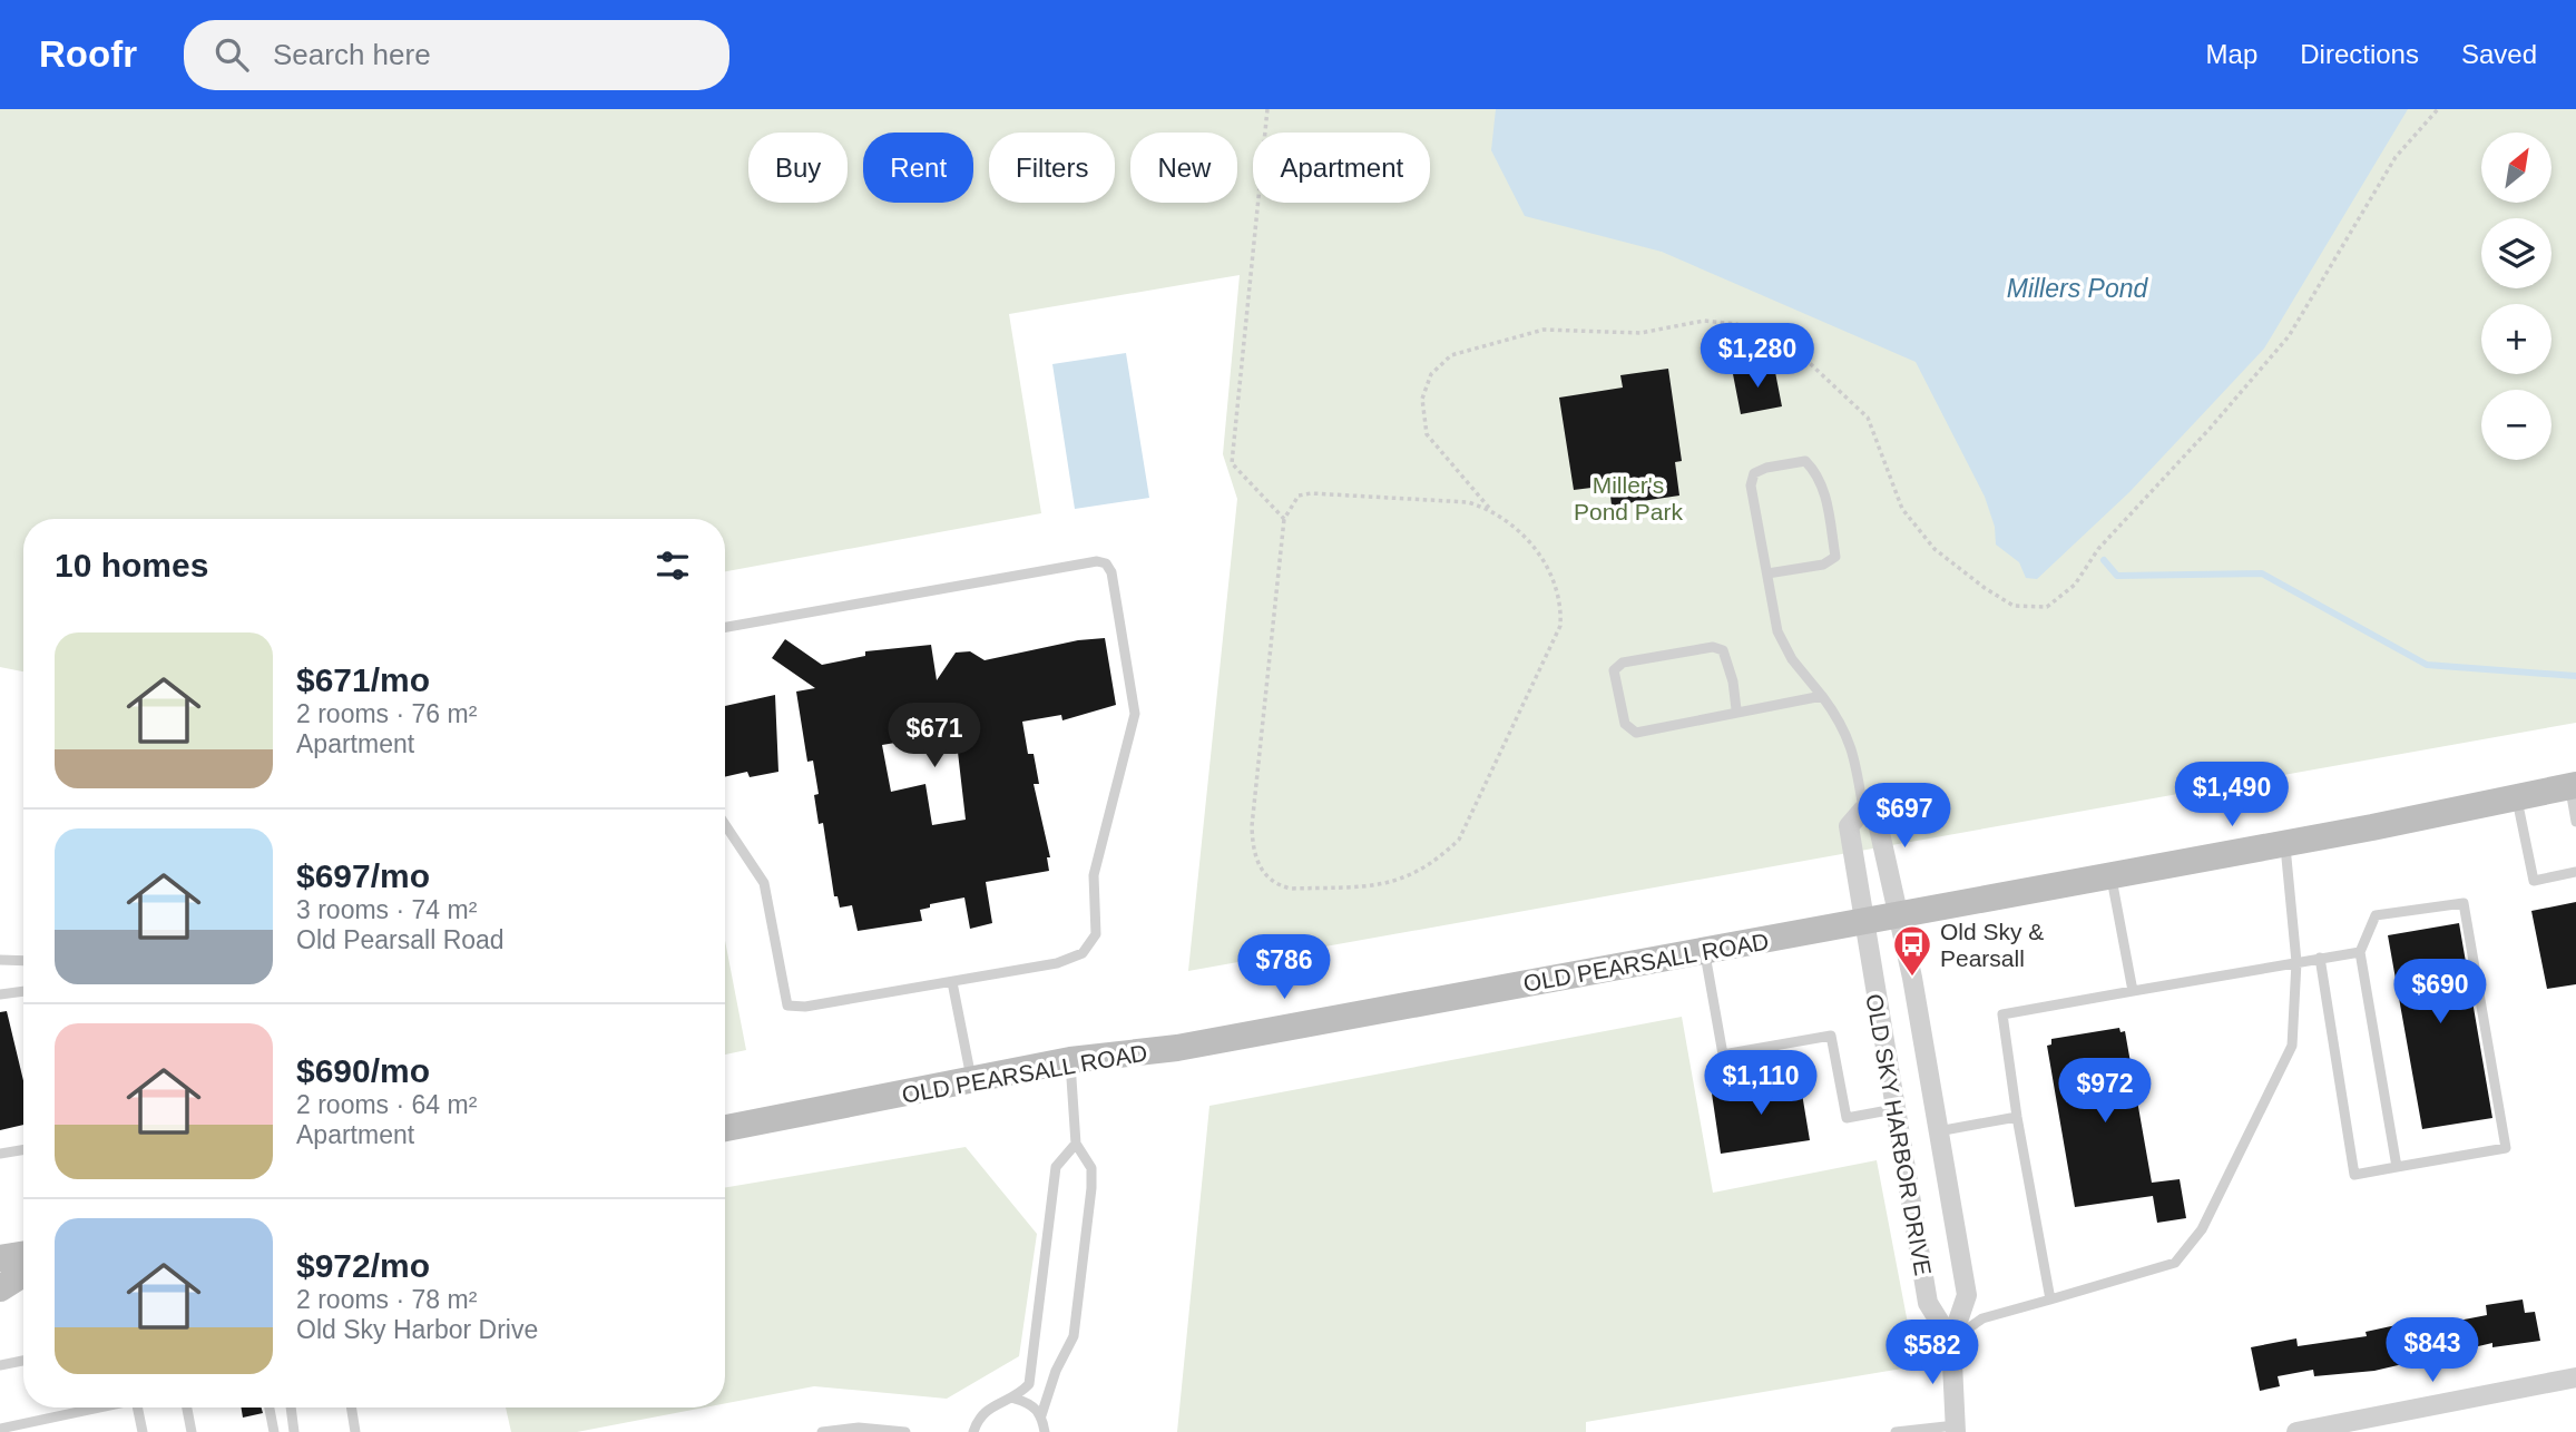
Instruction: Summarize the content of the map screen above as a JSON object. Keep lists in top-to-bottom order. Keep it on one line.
{"streets":{"main road":["OLD PEARSALL ROAD"],"street":["OLD SKY HARBOR DRIVE"]},"crossings":[["OLD PEARSALL ROAD","OLD SKY HARBOR DRIVE"]],"water":["Millers Pond"],"parks":["Miller's Pond Park"],"places":{"bus stop":["Old Sky & Pearsall"]},"north":"top right","page":{"header":"Roofr","search":"Search here","nav":["Map","Directions","Saved"],"map_buttons":["+","−"],"chip":["Buy","Rent","Filters","New","Apartment"],"price":["$1,280","$671","$1,490","$697","$786","$690","$1,110","$972","$843","$582"],"heading":"10 homes","list":[{"name":"$671/mo","note":"2 rooms · 76 m² · Apartment"},{"name":"$697/mo","note":"3 rooms · 74 m² · Old Pearsall Road"},{"name":"$690/mo","note":"2 rooms · 64 m² · Apartment"},{"name":"$972/mo","note":"2 rooms · 78 m² · Old Sky Harbor Drive"}]}}
